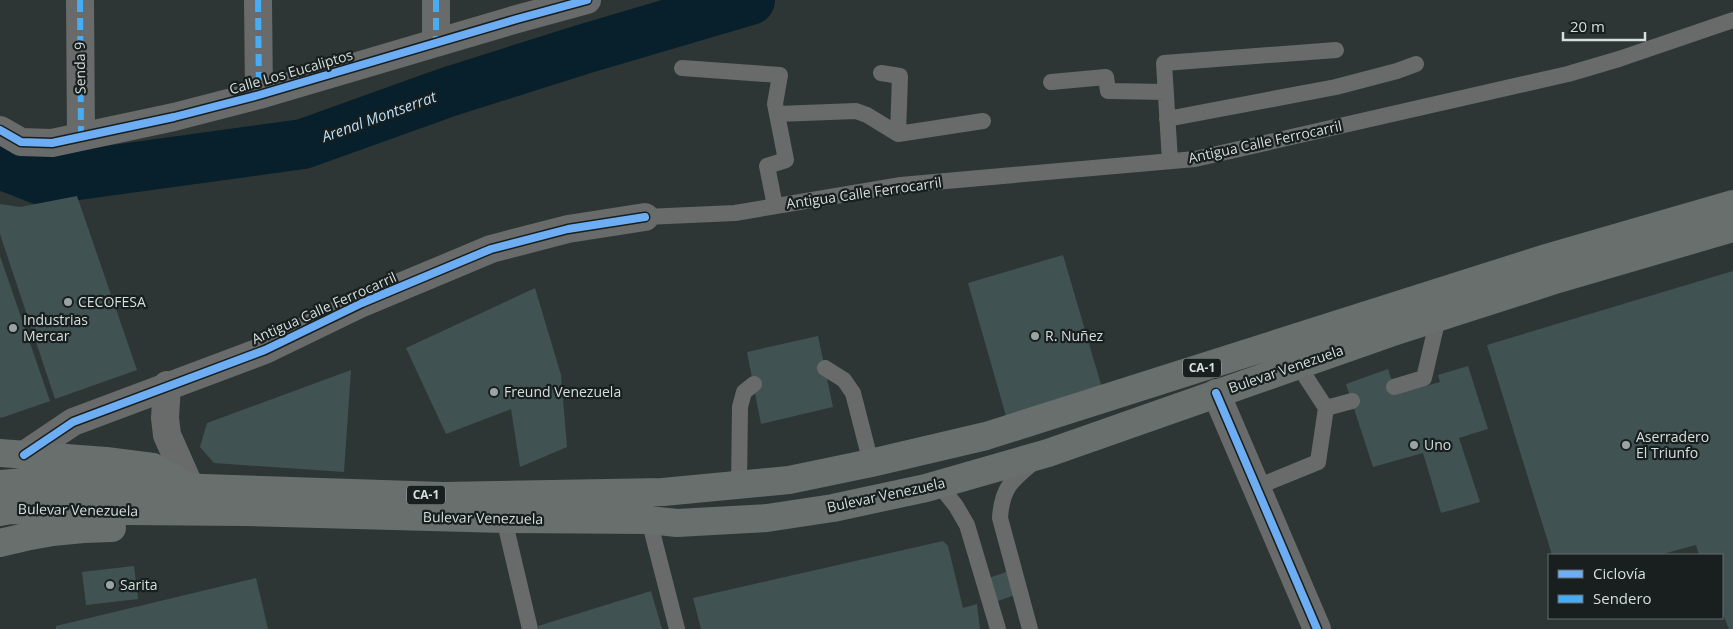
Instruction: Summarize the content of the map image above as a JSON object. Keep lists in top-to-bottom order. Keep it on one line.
{"streets":{"highway":["CA-1","Bulevar Venezuela"],"street":["Senda 9","Calle Los Eucaliptos","Antigua Calle Ferrocarril"]},"crossings":[["Senda 9","Calle Los Eucaliptos"]],"water":["Arenal Montserrat"],"places":["CECOFESA","Industrias Mercar","R. Nuñez","Freund Venezuela","Uno","Aserradero El Triunfo","Sarita"],"legend":["Ciclovía","Sendero"],"scale_bar":"20 m"}
